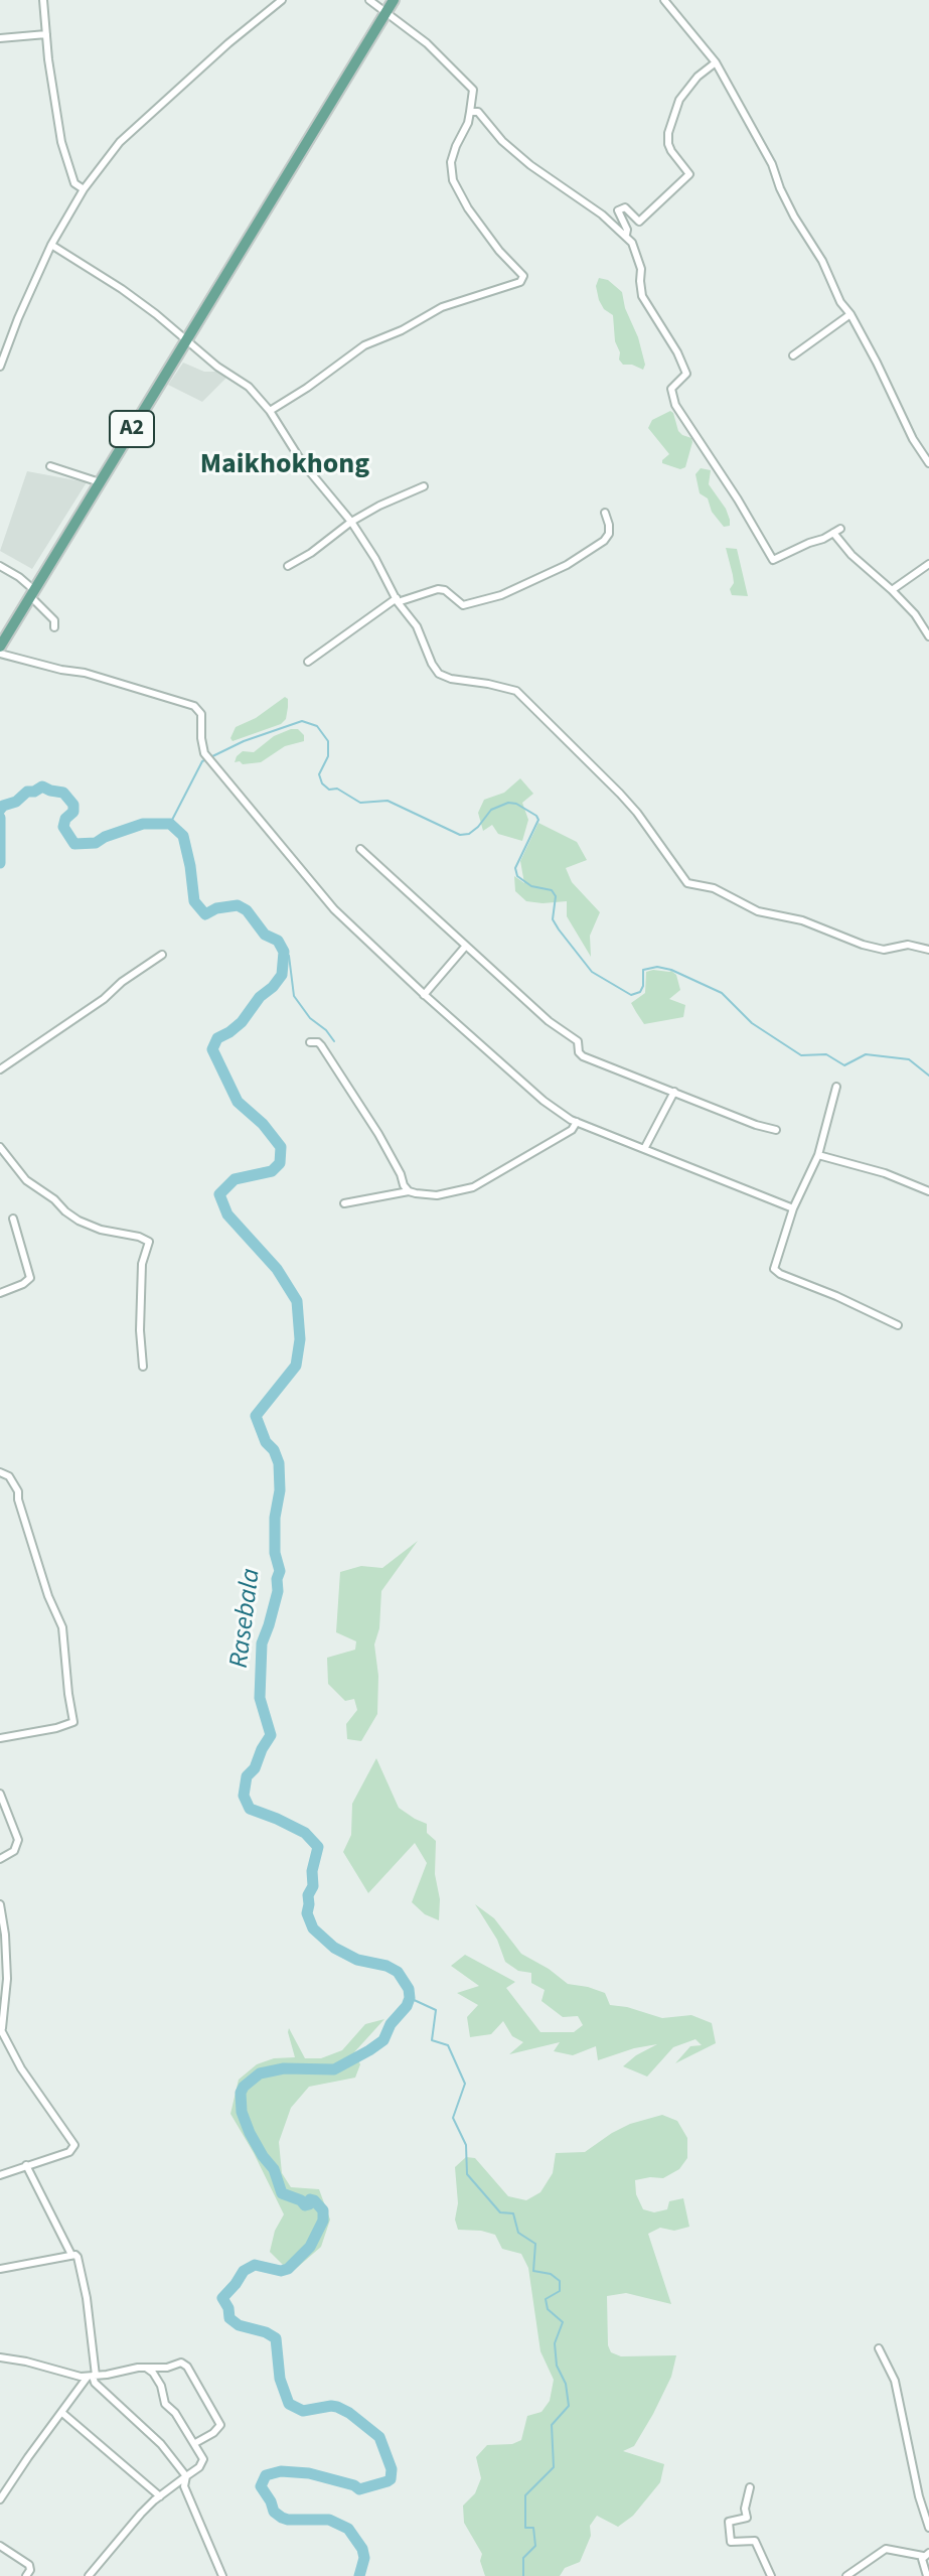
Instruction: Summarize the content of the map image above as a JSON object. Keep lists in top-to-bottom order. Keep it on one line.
{"streets":{"main road":["A2"]},"districts":["Maikhokhong"],"water":["Rasebala"]}
